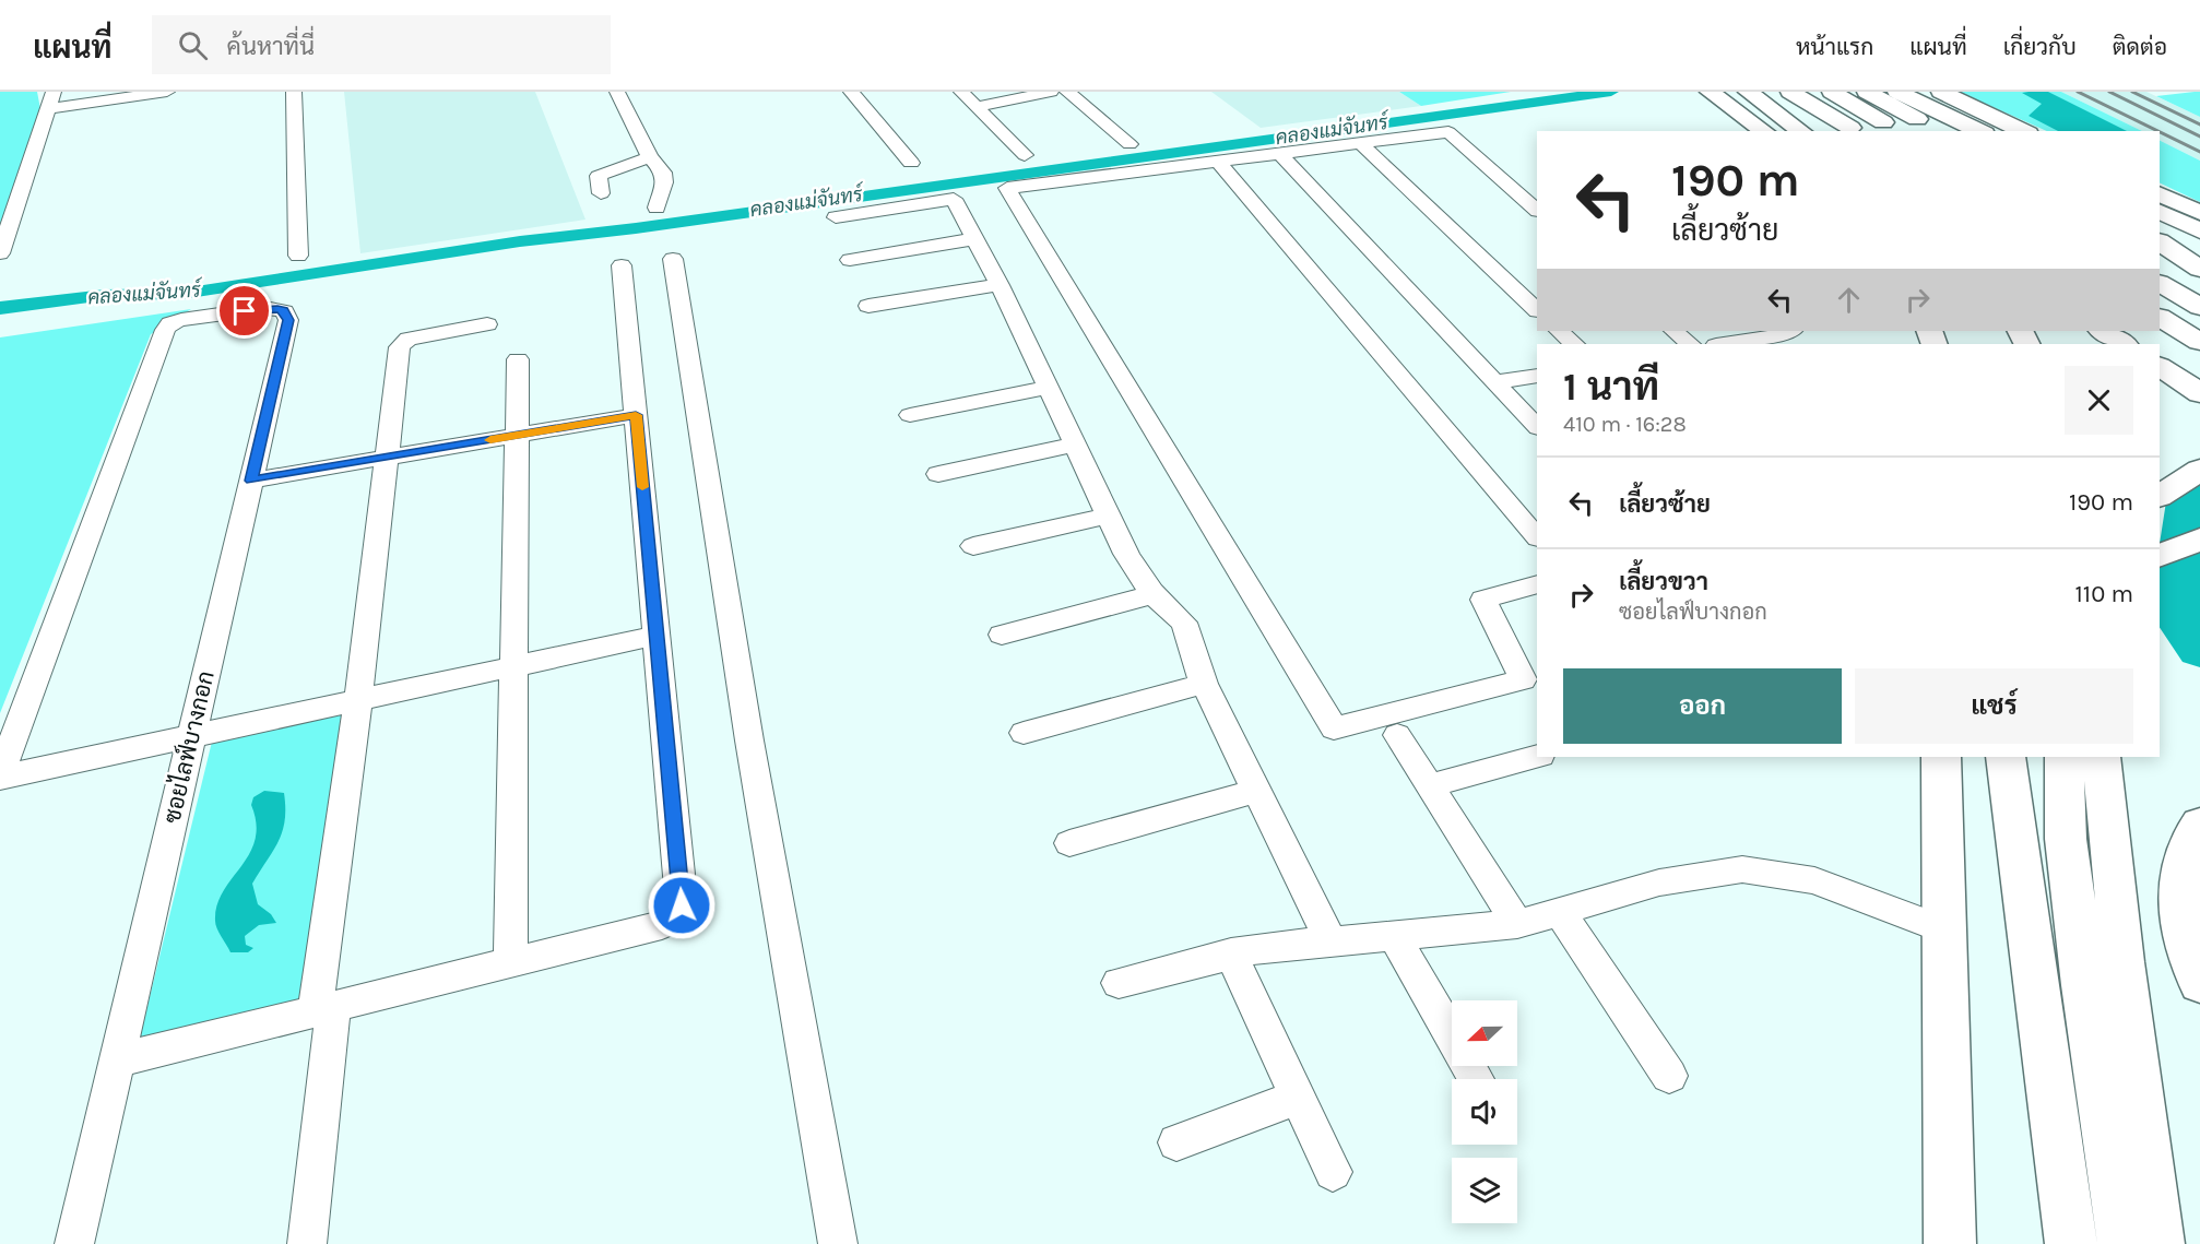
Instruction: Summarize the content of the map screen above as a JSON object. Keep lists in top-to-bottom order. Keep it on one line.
{"streets":{"street":["ซอยไลฟ์บางกอก"]},"water":["คลองแม่จันทร์"],"north":"left","page":{"header":"แผนที่","search":"ค้นหาที่นี่","nav":["หน้าแรก","แผนที่","เกี่ยวกับ","ติดต่อ"],"turn":["190 m","เลี้ยวซ้าย"],"heading":["1 นาที","410 m · 16:28"],"list":[{"name":"เลี้ยวซ้าย","value":"190 m"},{"name":"เลี้ยวขวา","note":"ซอยไลฟ์บางกอก","value":"110 m"}],"buttons":["ออก","แชร์"]}}
